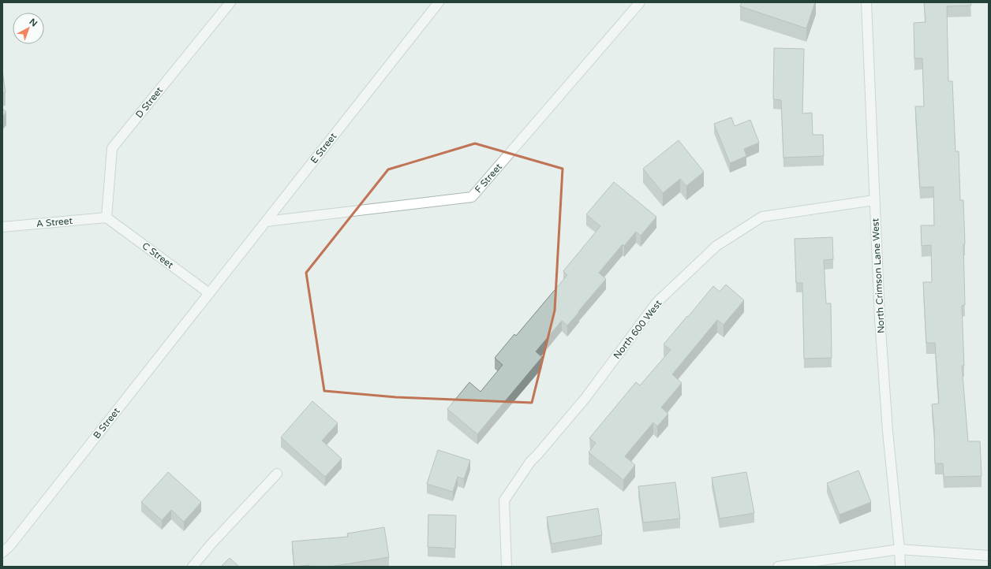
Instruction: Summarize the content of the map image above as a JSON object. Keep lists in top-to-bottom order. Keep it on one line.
{"streets":{"street":["D Street","E Street","F Street","A Street","C Street","North Crimson Lane West","North 600 West","B Street"]},"crossings":[["D Street","A Street"],["D Street","C Street"],["E Street","F Street"],["E Street","C Street"],["E Street","B Street"],["A Street","C Street"],["C Street","B Street"],["North Crimson Lane West","North 600 West"]],"north":"top right"}
